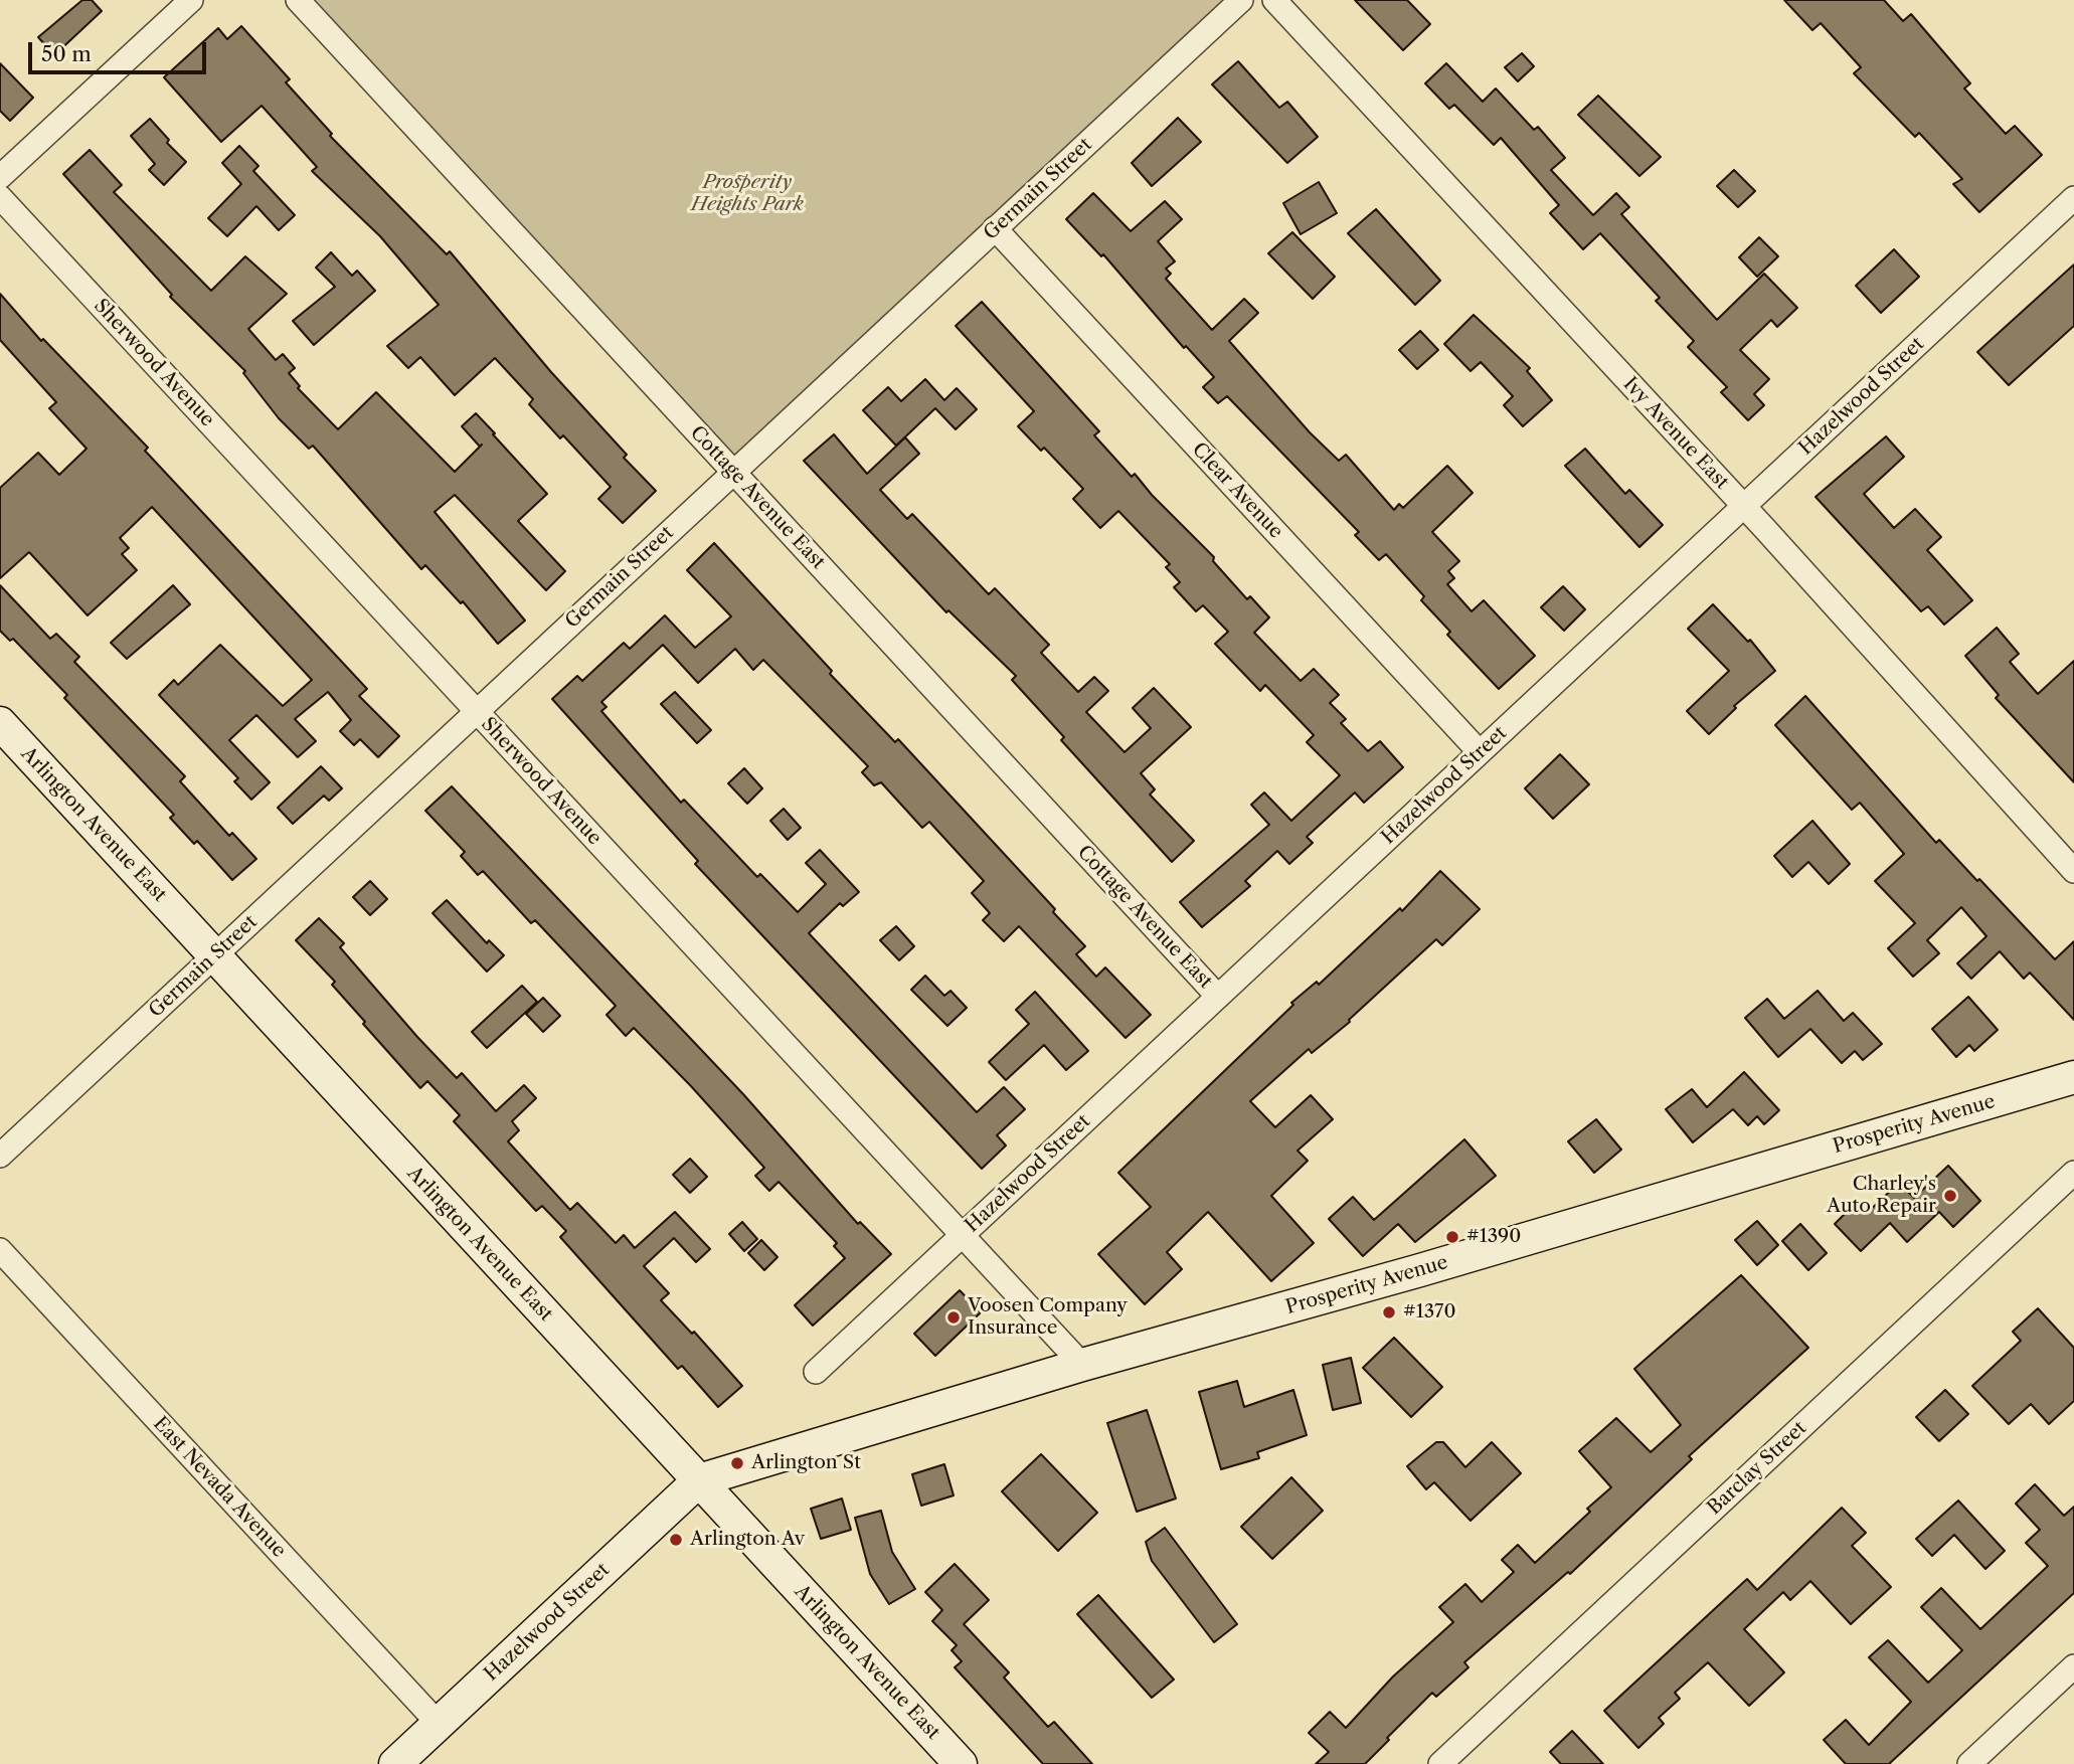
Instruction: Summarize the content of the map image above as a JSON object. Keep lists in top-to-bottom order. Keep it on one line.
{"streets":{"street":["Germain Street","Sherwood Avenue","Hazelwood Street","Ivy Avenue East","Clear Avenue","Cottage Avenue East","Arlington Avenue East","Prosperity Avenue","Barclay Street","East Nevada Avenue"]},"crossings":[["Germain Street","Sherwood Avenue"],["Germain Street","Clear Avenue"],["Germain Street","Cottage Avenue East"],["Germain Street","Arlington Avenue East"],["Sherwood Avenue","Hazelwood Street"],["Sherwood Avenue","Prosperity Avenue"],["Hazelwood Street","Ivy Avenue East"],["Hazelwood Street","Clear Avenue"],["Hazelwood Street","Cottage Avenue East"],["Hazelwood Street","Arlington Avenue East"],["Hazelwood Street","Prosperity Avenue"],["Hazelwood Street","East Nevada Avenue"],["Arlington Avenue East","Prosperity Avenue"]],"parks":["Prosperity Heights Park"],"places":["Charley's Auto Repair","#1390","#1370","Voosen Company Insurance","Arlington St","Arlington Av"],"scale_bar":"50 m"}
